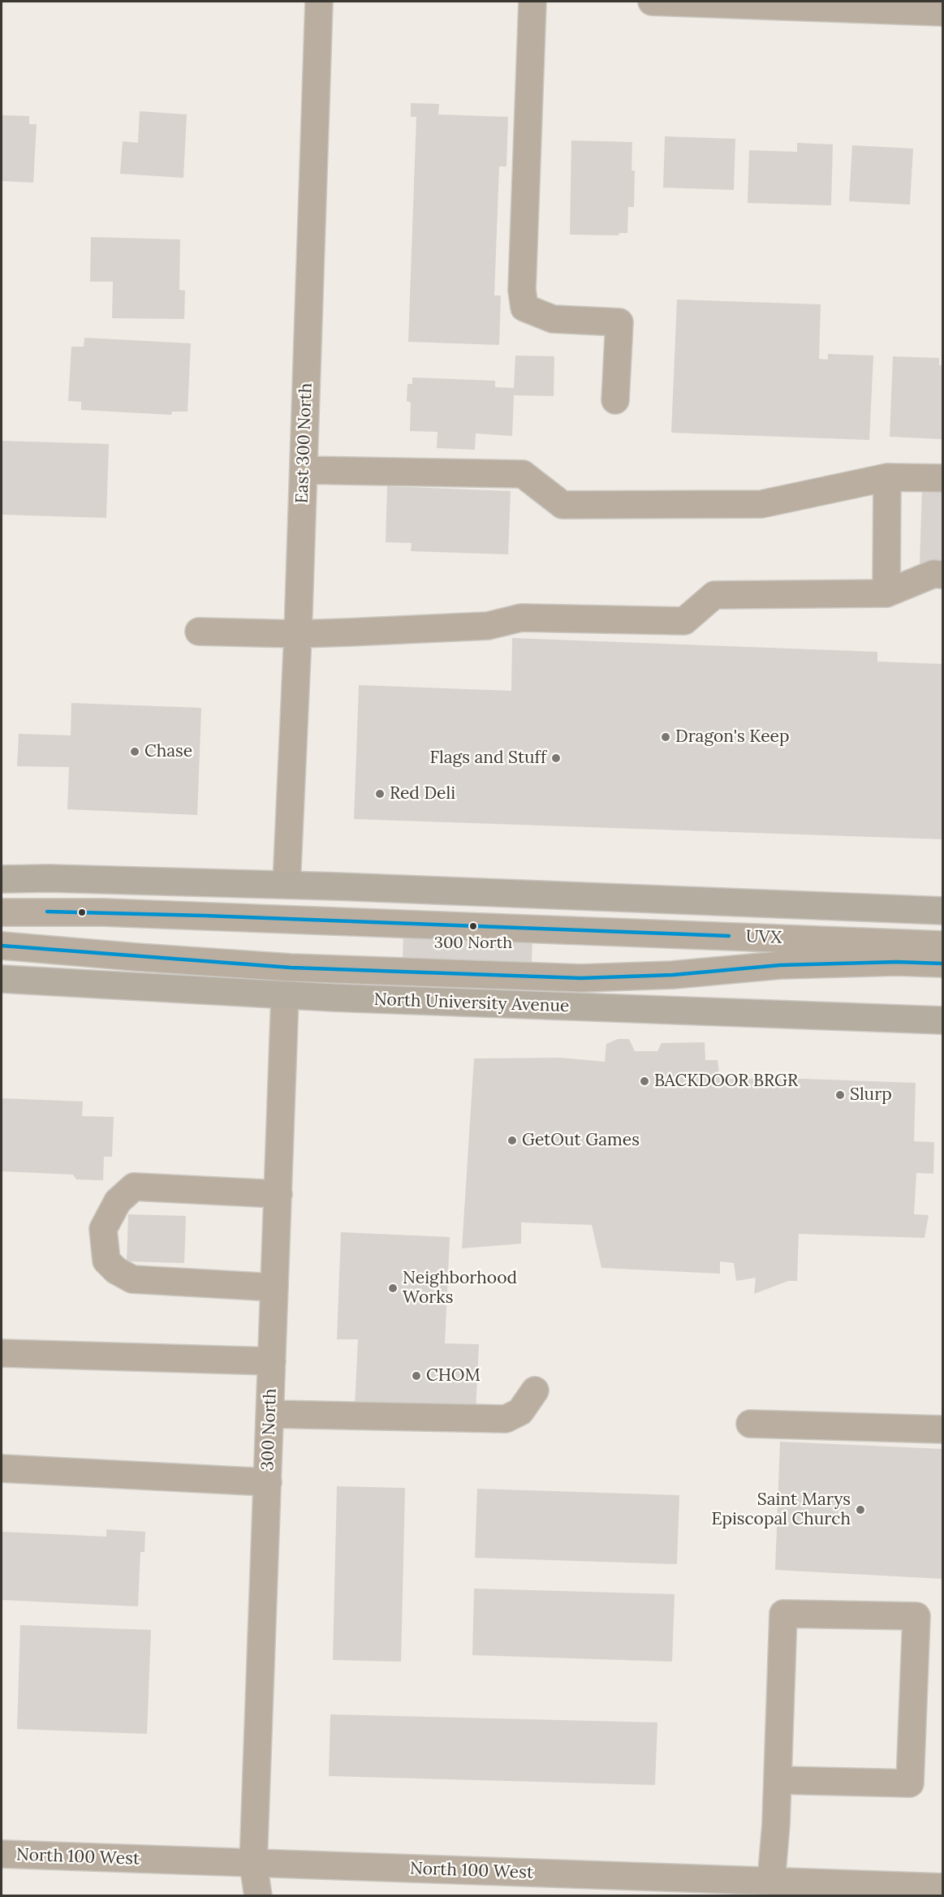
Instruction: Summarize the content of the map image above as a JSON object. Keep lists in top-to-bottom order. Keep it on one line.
{"streets":{"highway":["North University Avenue"],"street":["East 300 North","UVX","300 North","North 100 West"]},"crossings":[["North University Avenue","300 North"],["300 North","North 100 West"]],"places":["Dragon's Keep","Chase","Flags and Stuff","Red Deli","300 North","BACKDOOR BRGR","Slurp","GetOut Games","Neighborhood Works","CHOM","Saint Marys Episcopal Church"]}
